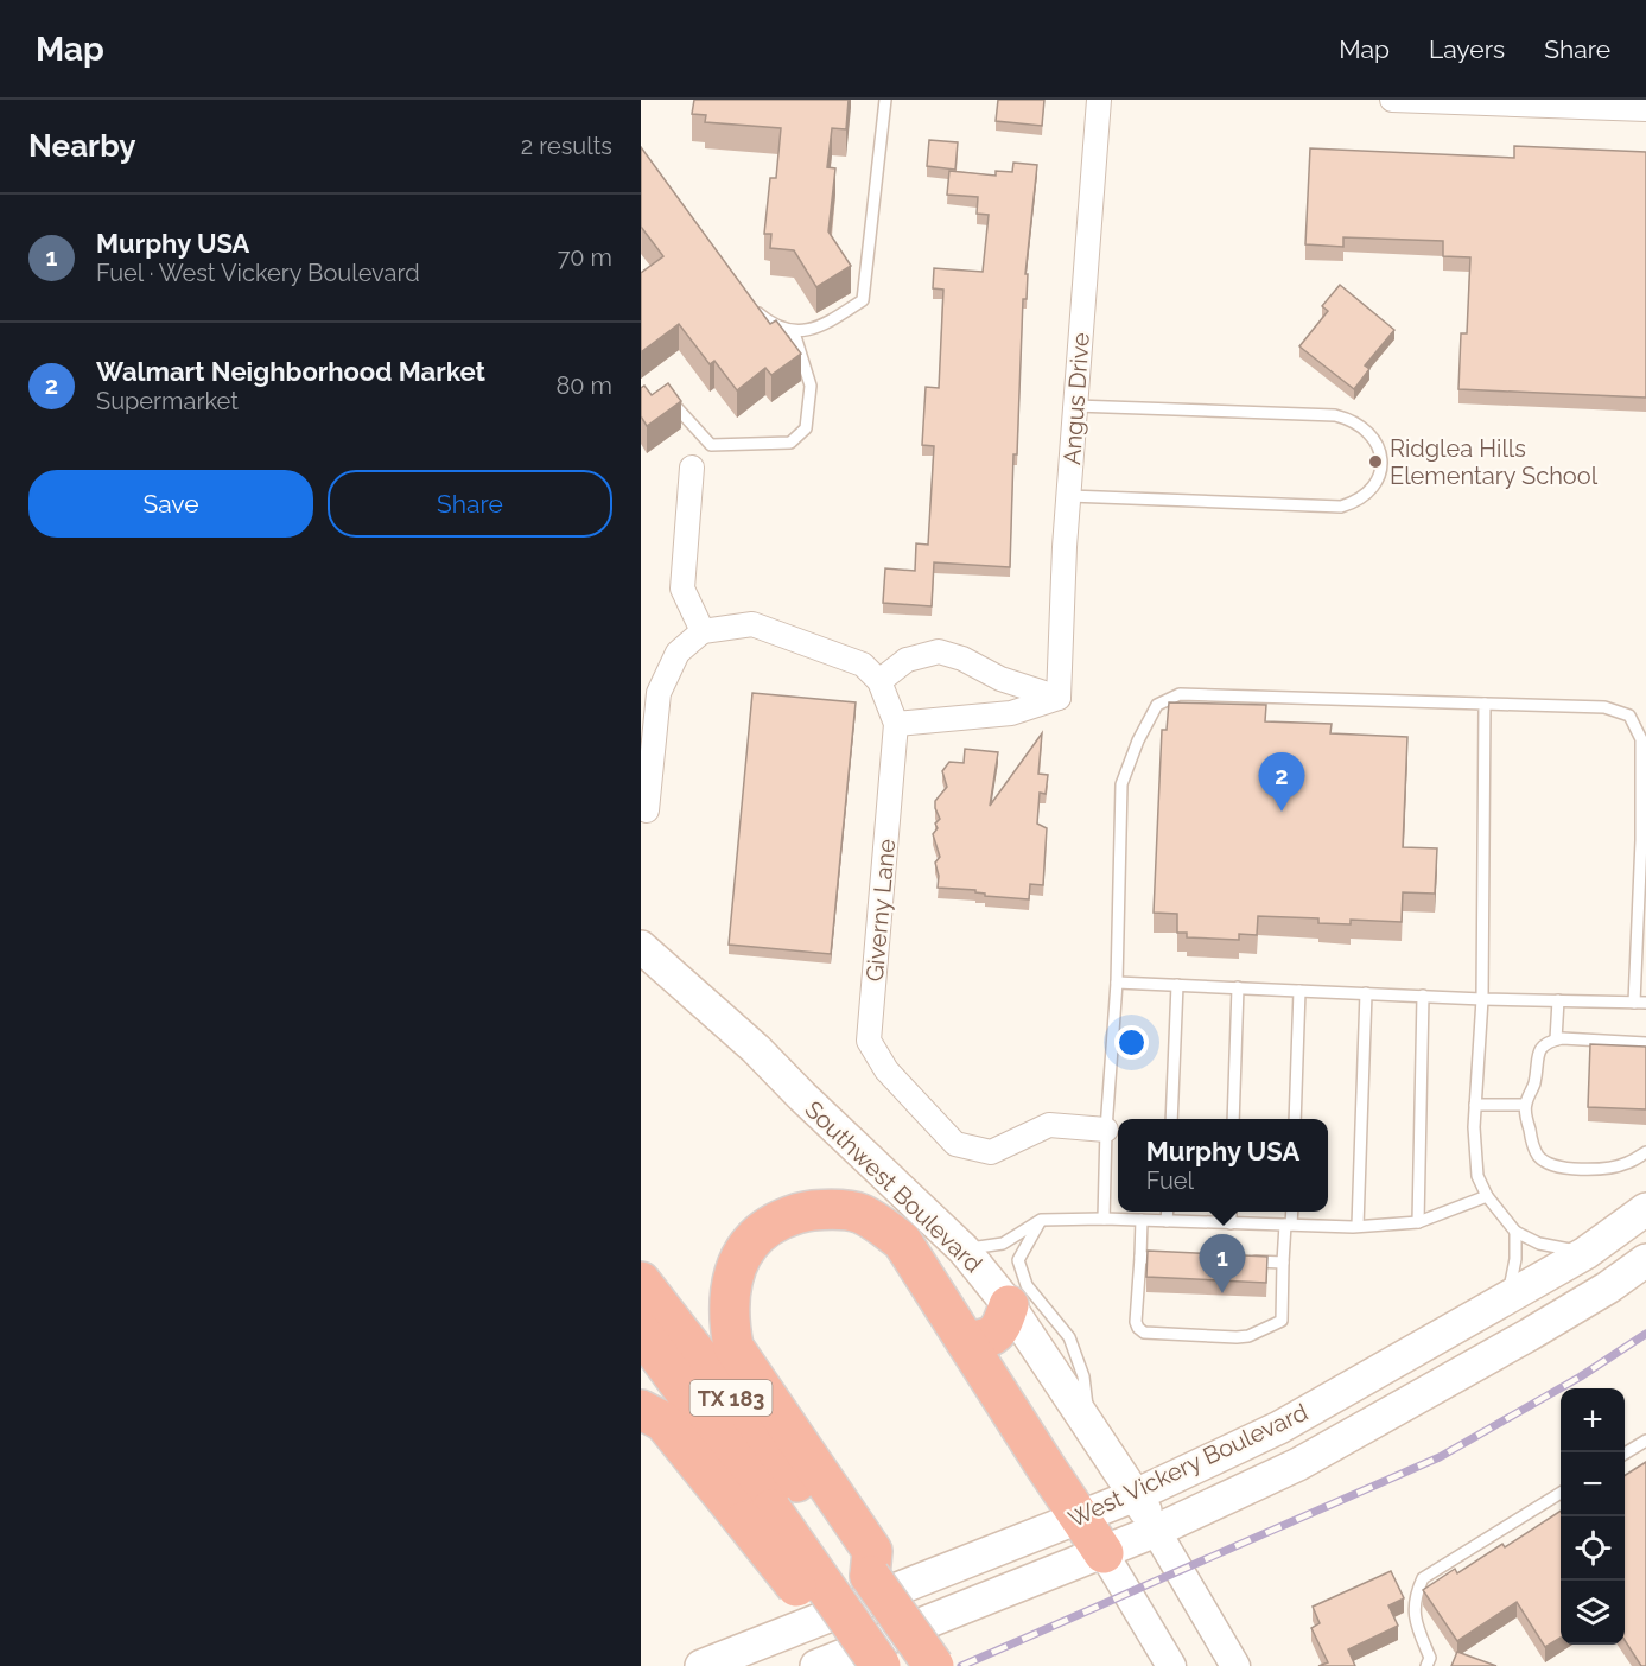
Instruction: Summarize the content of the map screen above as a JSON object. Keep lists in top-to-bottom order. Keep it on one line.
{"streets":{"highway":["TX 183"],"main road":["Southwest Boulevard","West Vickery Boulevard"],"street":["Angus Drive","Giverny Lane"]},"crossings":[["Southwest Boulevard","West Vickery Boulevard"]],"places":["Ridglea Hills Elementary School"],"page":{"header":"Map","nav":["Map","Layers","Share"],"heading":["Nearby","2 results"],"list":[{"mark":"1","name":"Murphy USA","note":"Fuel · West Vickery Boulevard","value":"70 m"},{"mark":"2","name":"Walmart Neighborhood Market","note":"Supermarket","value":"80 m"}],"buttons":["Save","Share"],"pins":["2","1"],"popup":["Murphy USA","Fuel"],"map_buttons":["+","−"]}}
